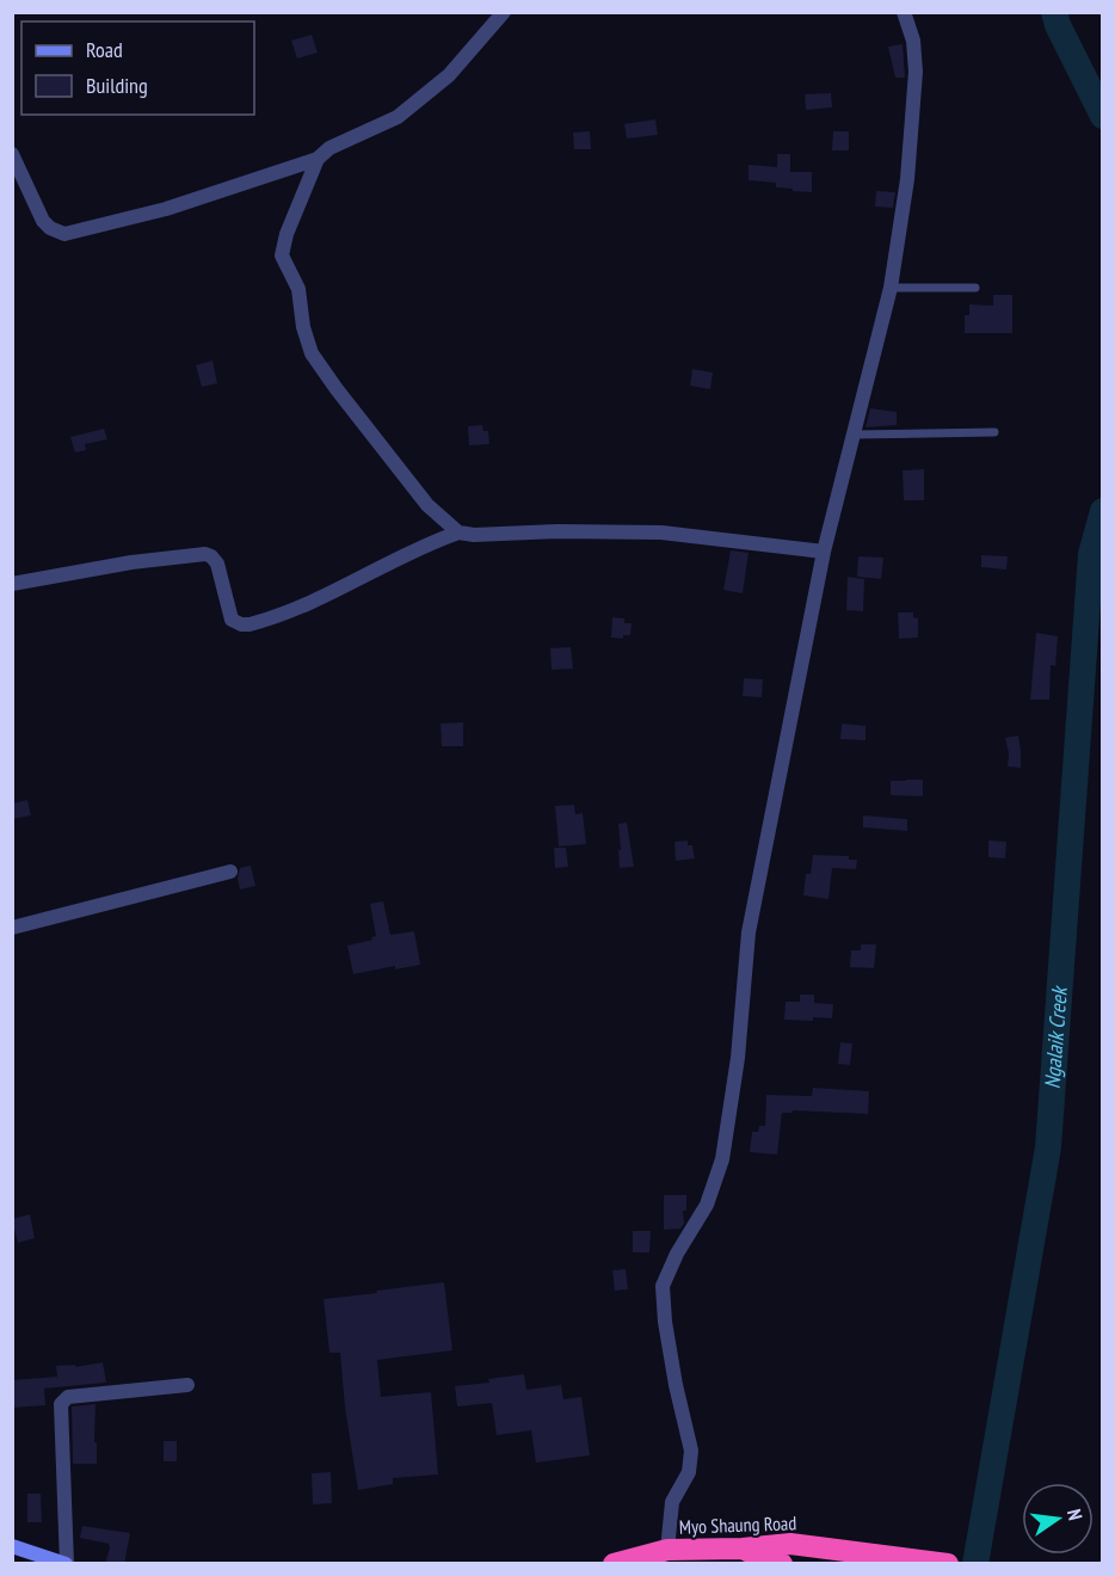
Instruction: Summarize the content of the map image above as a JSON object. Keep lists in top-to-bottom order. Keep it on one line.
{"streets":{"highway":["Myo Shaung Road"]},"water":["Ngalaik Creek"],"legend":["Road","Building"],"north":"right"}
